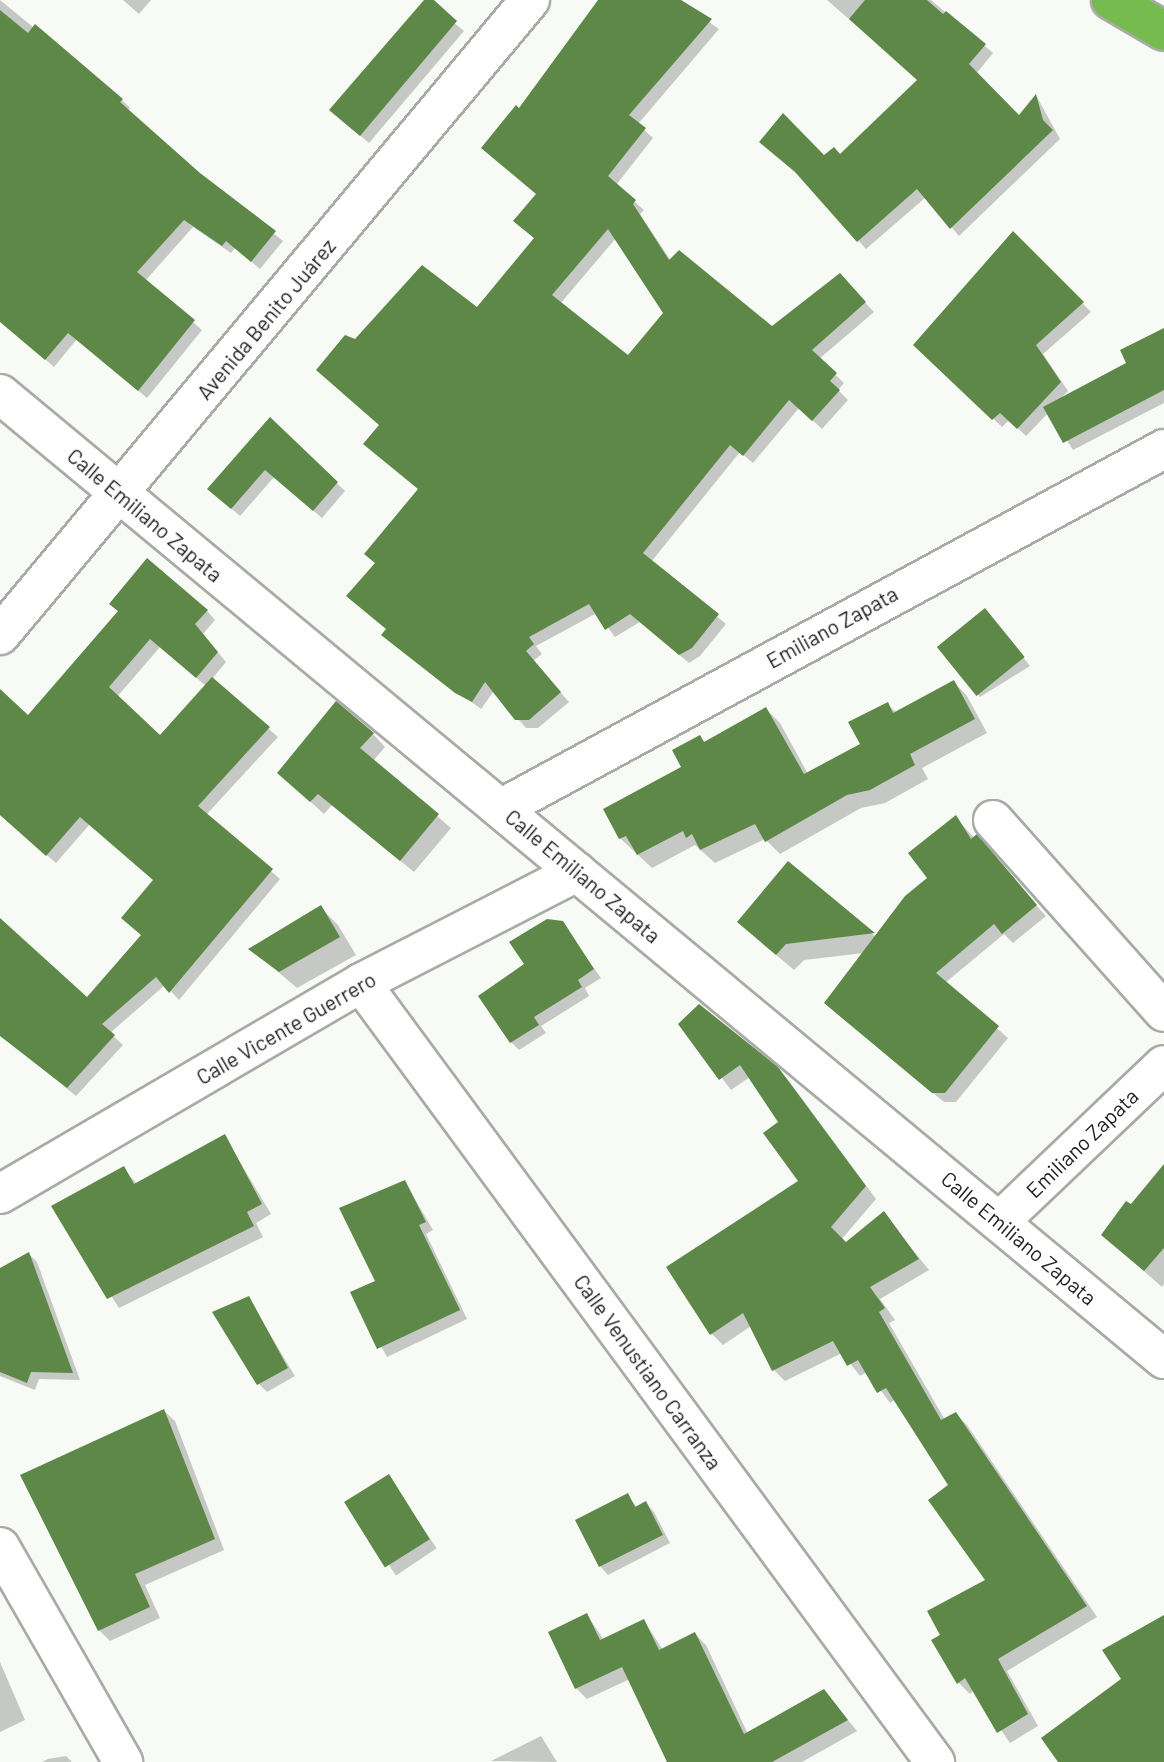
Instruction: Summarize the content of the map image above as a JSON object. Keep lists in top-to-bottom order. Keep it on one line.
{"streets":{"street":["Avenida Benito Juárez","Calle Emiliano Zapata","Emiliano Zapata","Calle Vicente Guerrero","Calle Venustiano Carranza"]},"crossings":[["Avenida Benito Juárez","Calle Emiliano Zapata"],["Calle Emiliano Zapata","Emiliano Zapata"],["Calle Emiliano Zapata","Calle Vicente Guerrero"],["Calle Vicente Guerrero","Calle Venustiano Carranza"]]}
